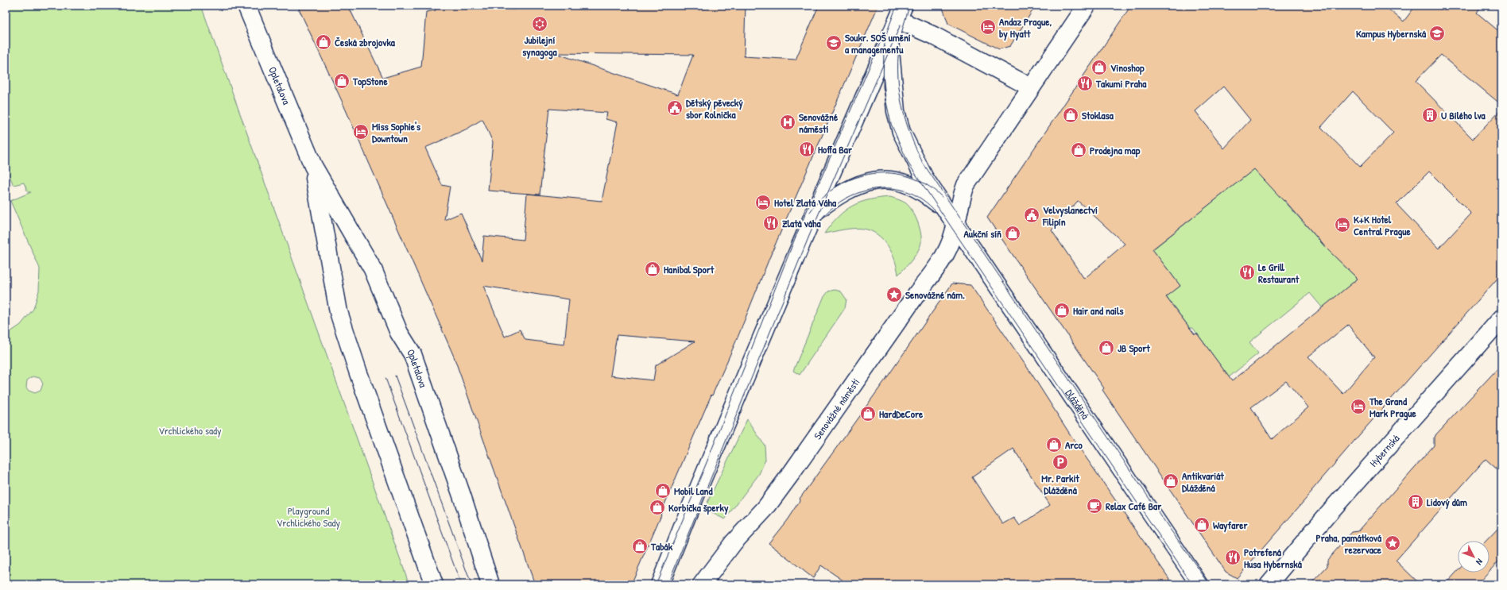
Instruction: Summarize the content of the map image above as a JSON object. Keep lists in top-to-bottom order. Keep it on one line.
{"streets":{"street":["Opletalova","Dlážděná","Senovážné náměstí","Hybernská"]},"crossings":[["Dlážděná","Senovážné náměstí"]],"parks":["Vrchlického sady","Playground Vrchlického Sady"],"places":{"synagogue":["Jubilejní synagoga"],"hotel":["Andaz Prague, by Hyatt","Miss Sophie's Downtown","Hotel Zlatá Váha","K+K Hotel Central Prague","The Grand Mark Prague"],"school or university":["Kampus Hybernská","Soukr. SOŠ umění a managementu"],"shop":["Česká zbrojovka","Vinoshop","TopStone","Stoklasa","Prodejna map","Aukční síň","Hanibal Sport","Hair and nails","JB Sport","HardDeCore","Arco","Antikvariát Dlážděná","Mobil Land","Korbička šperky","Wayfarer","Tabák"],"restaurant":["Takumi Praha","Hoffa Bar","Zlatá váha","Le Grill Restaurant","Potrefená Husa Hybernská"],"public building":["Dětský pěvecký sbor Rolnička","Velvyslanectví Filipín"],"building":["U Bílého lva","Lidový dům"],"hospital":["Senovážné náměstí"],"place":["Senovážné nám.","Praha, památková rezervace"],"parking":["Mr. Parkit Dlážděná"],"cafe":["Relax Café Bar"]},"north":"bottom right"}
